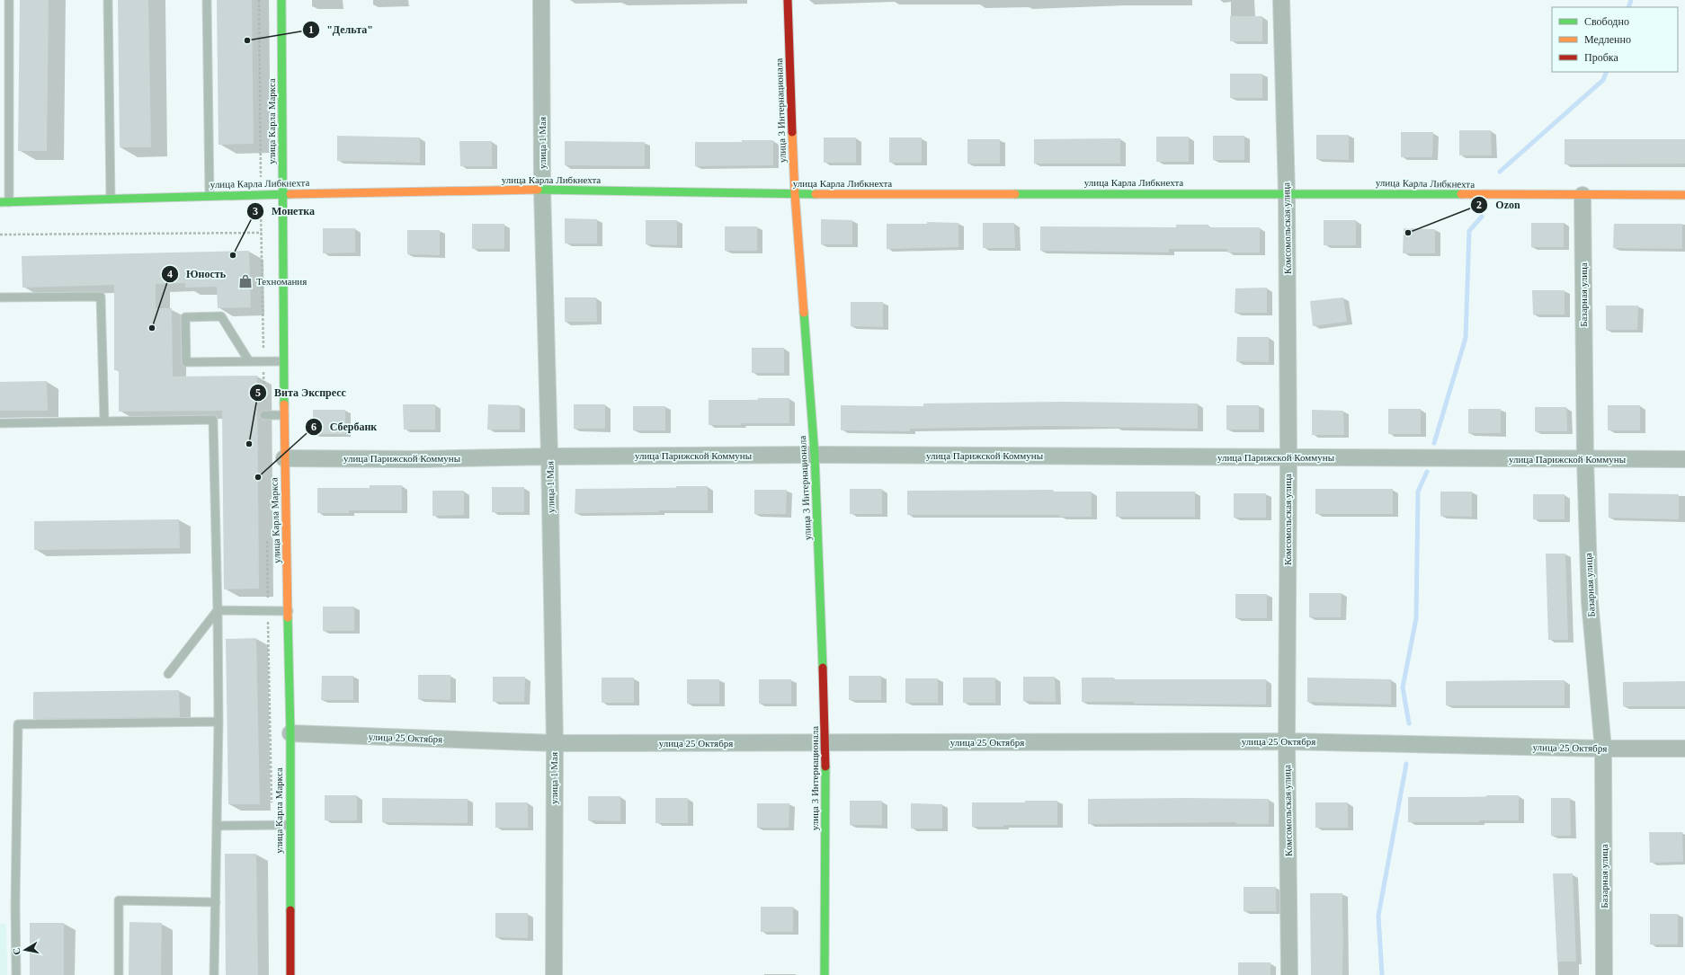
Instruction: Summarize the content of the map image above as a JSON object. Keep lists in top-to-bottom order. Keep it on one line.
{"streets":{"main road":["улица 3 Интернационала","улица Карла Маркса","улица Карла Либкнехта"],"street":["улица 1 Мая","Комсомольская улица","Базарная улица","улица Парижской Коммуны","улица 25 Октября"]},"crossings":[["улица 3 Интернационала","улица Карла Либкнехта"],["улица 3 Интернационала","улица Парижской Коммуны"],["улица 3 Интернационала","улица 25 Октября"],["улица Карла Маркса","улица Карла Либкнехта"],["улица Карла Маркса","улица Парижской Коммуны"],["улица Карла Маркса","улица 25 Октября"],["улица 1 Мая","улица Карла Либкнехта"],["улица 1 Мая","улица Парижской Коммуны"],["улица 1 Мая","улица 25 Октября"],["улица Карла Либкнехта","Комсомольская улица"],["улица Карла Либкнехта","Базарная улица"],["Комсомольская улица","улица Парижской Коммуны"],["Комсомольская улица","улица 25 Октября"],["Базарная улица","улица Парижской Коммуны"],["Базарная улица","улица 25 Октября"]],"places":{"other":["\"Дельта\"","Ozon","Монетка","Юность","Вита Экспресс","Сбербанк"],"shop":["Техномания"]},"legend":["Свободно","Медленно","Пробка"],"north":"left"}
